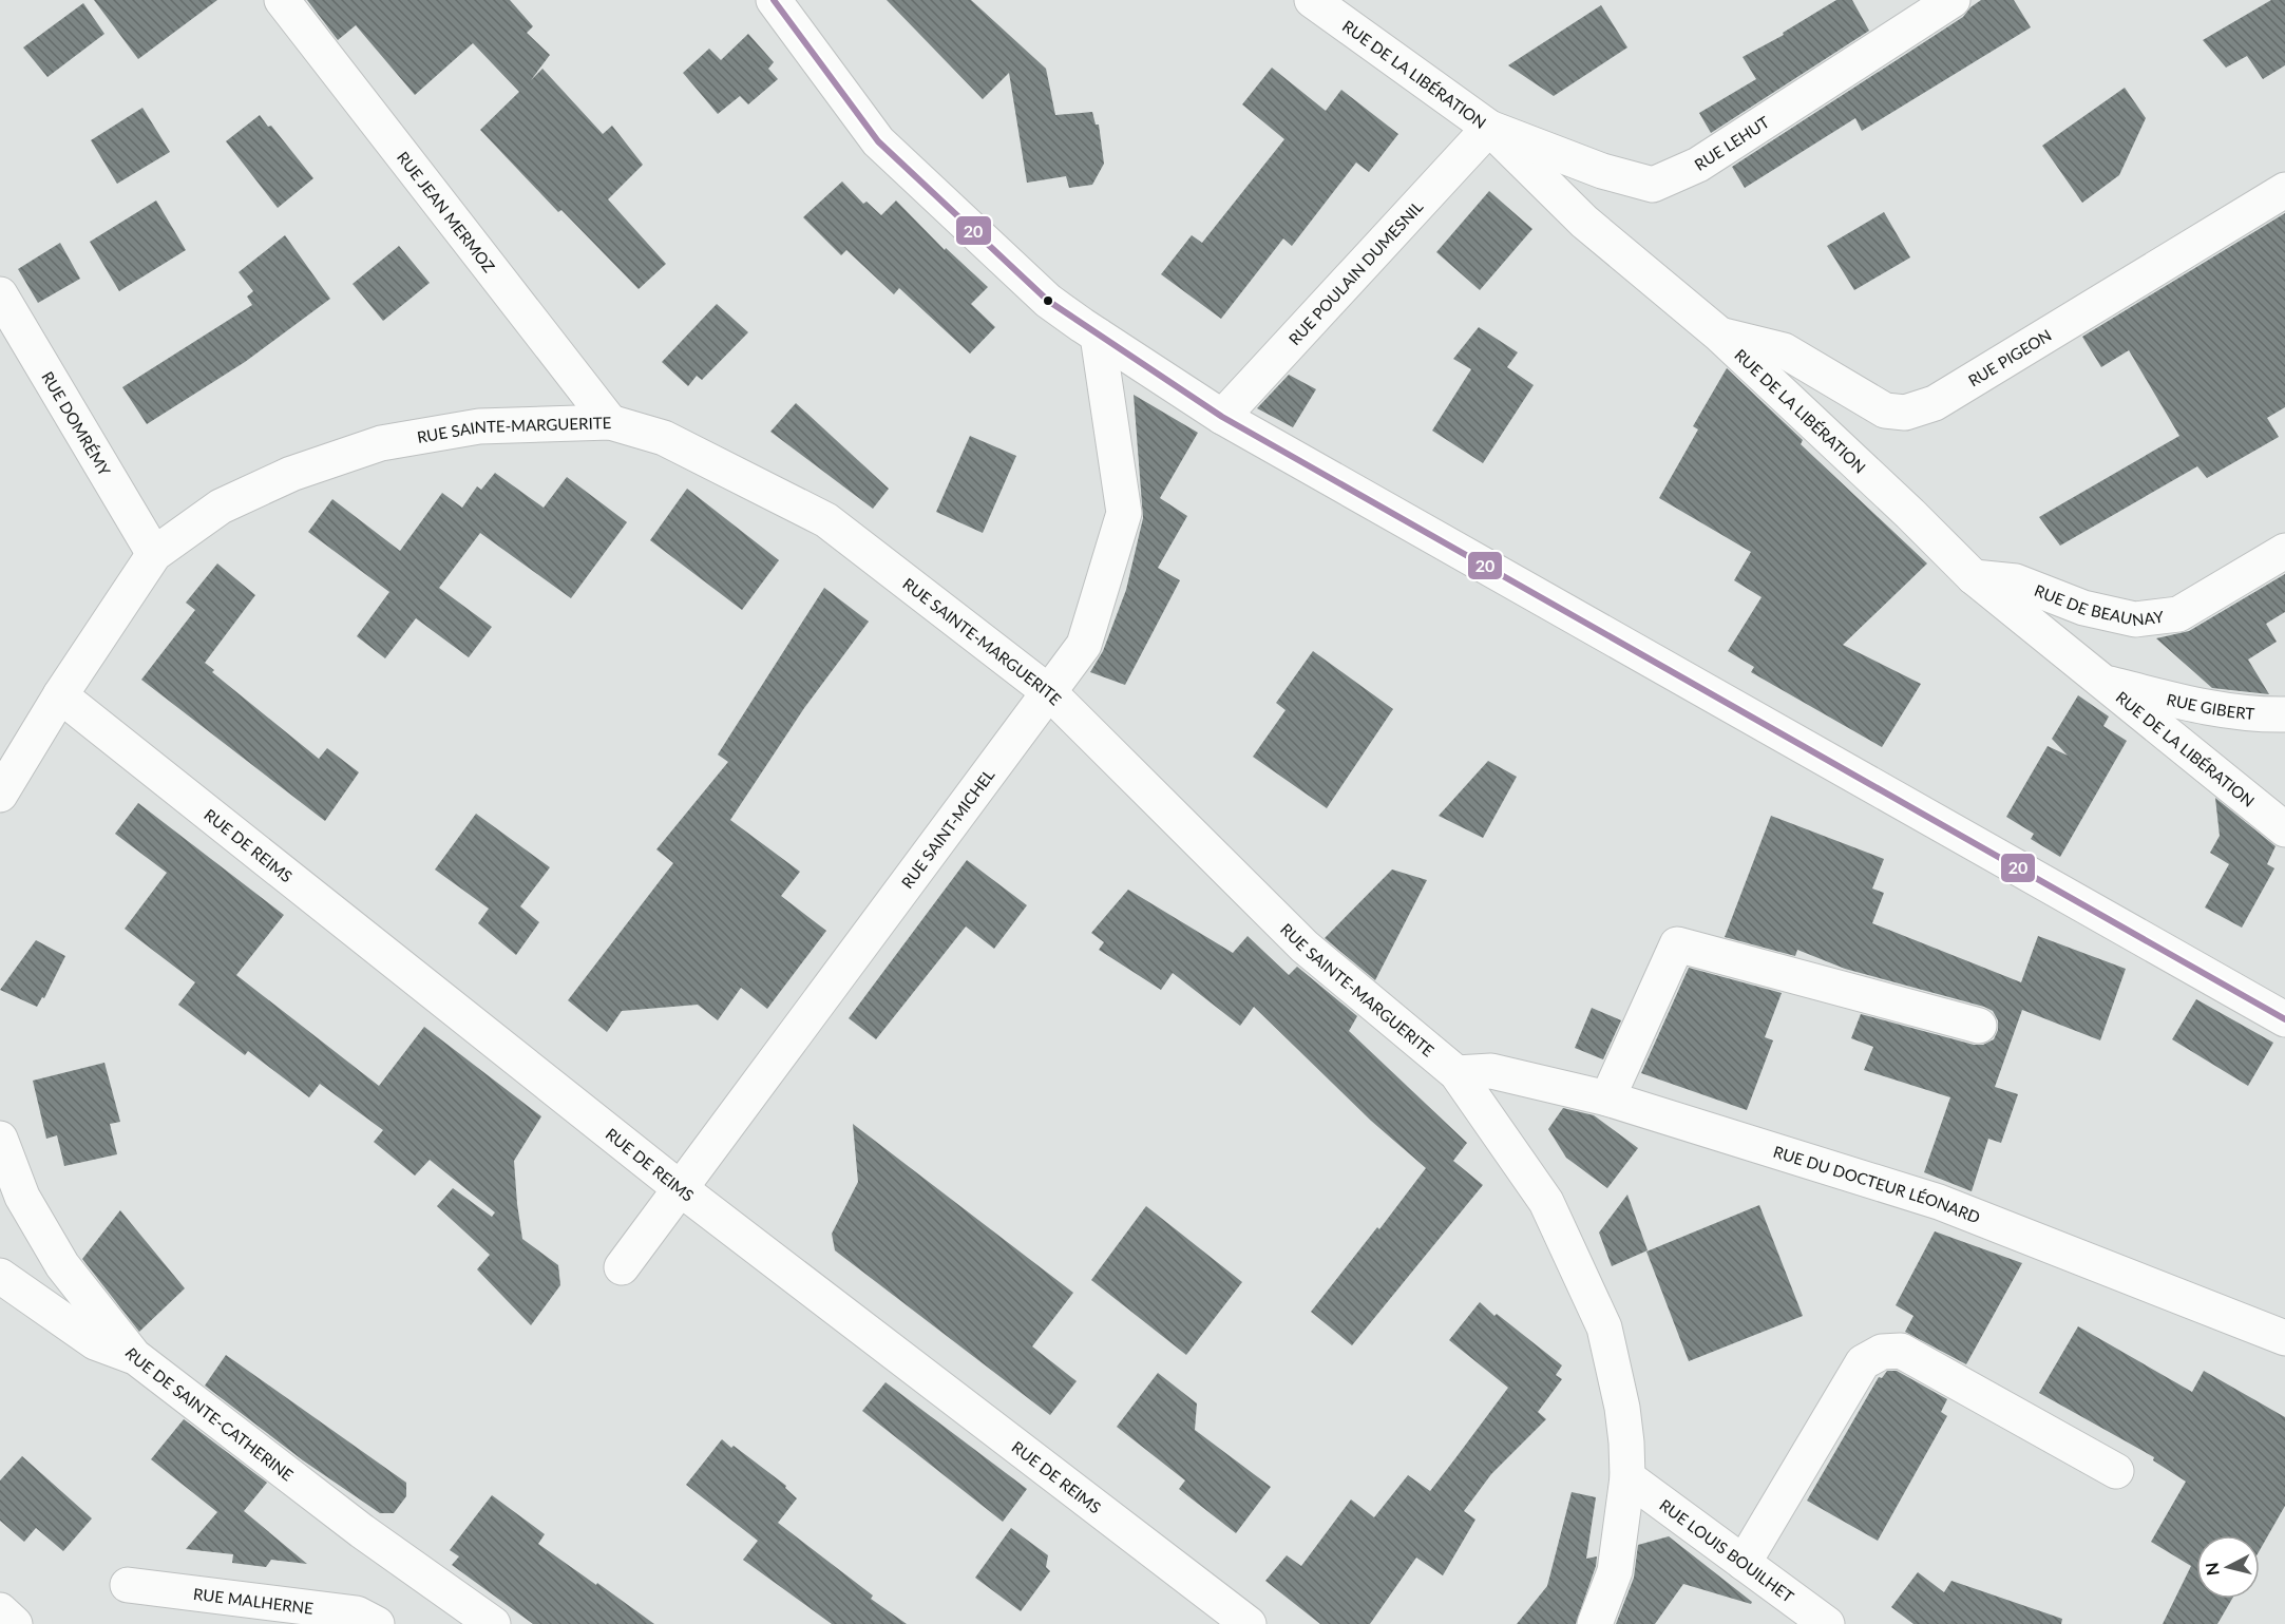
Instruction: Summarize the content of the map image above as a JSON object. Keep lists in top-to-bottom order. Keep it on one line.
{"streets":{"street":["RUE DE LA LIBÉRATION","RUE LEHUT","RUE JEAN MERMOZ","RUE POULAIN DUMESNIL","RUE PIGEON","RUE DOMRÉMY","RUE SAINTE-MARGUERITE","RUE DE BEAUNAY","RUE GIBERT","RUE SAINT-MICHEL","RUE DE REIMS","RUE DU DOCTEUR LÉONARD","RUE DE SAINTE-CATHERINE","RUE LOUIS BOUILHET","RUE MALHERNE"]},"crossings":[["RUE DE LA LIBÉRATION","RUE LEHUT"],["RUE DE LA LIBÉRATION","RUE POULAIN DUMESNIL"],["RUE DE LA LIBÉRATION","RUE PIGEON"],["RUE DE LA LIBÉRATION","RUE DE BEAUNAY"],["RUE DE LA LIBÉRATION","RUE GIBERT"],["RUE LEHUT","RUE POULAIN DUMESNIL"],["RUE JEAN MERMOZ","RUE SAINTE-MARGUERITE"],["RUE DOMRÉMY","RUE SAINTE-MARGUERITE"],["RUE SAINTE-MARGUERITE","RUE SAINT-MICHEL"],["RUE SAINTE-MARGUERITE","RUE DE REIMS"],["RUE SAINTE-MARGUERITE","RUE DU DOCTEUR LÉONARD"],["RUE SAINTE-MARGUERITE","RUE LOUIS BOUILHET"],["RUE SAINT-MICHEL","RUE DE REIMS"]],"lines":["transit line 20"],"north":"left"}
